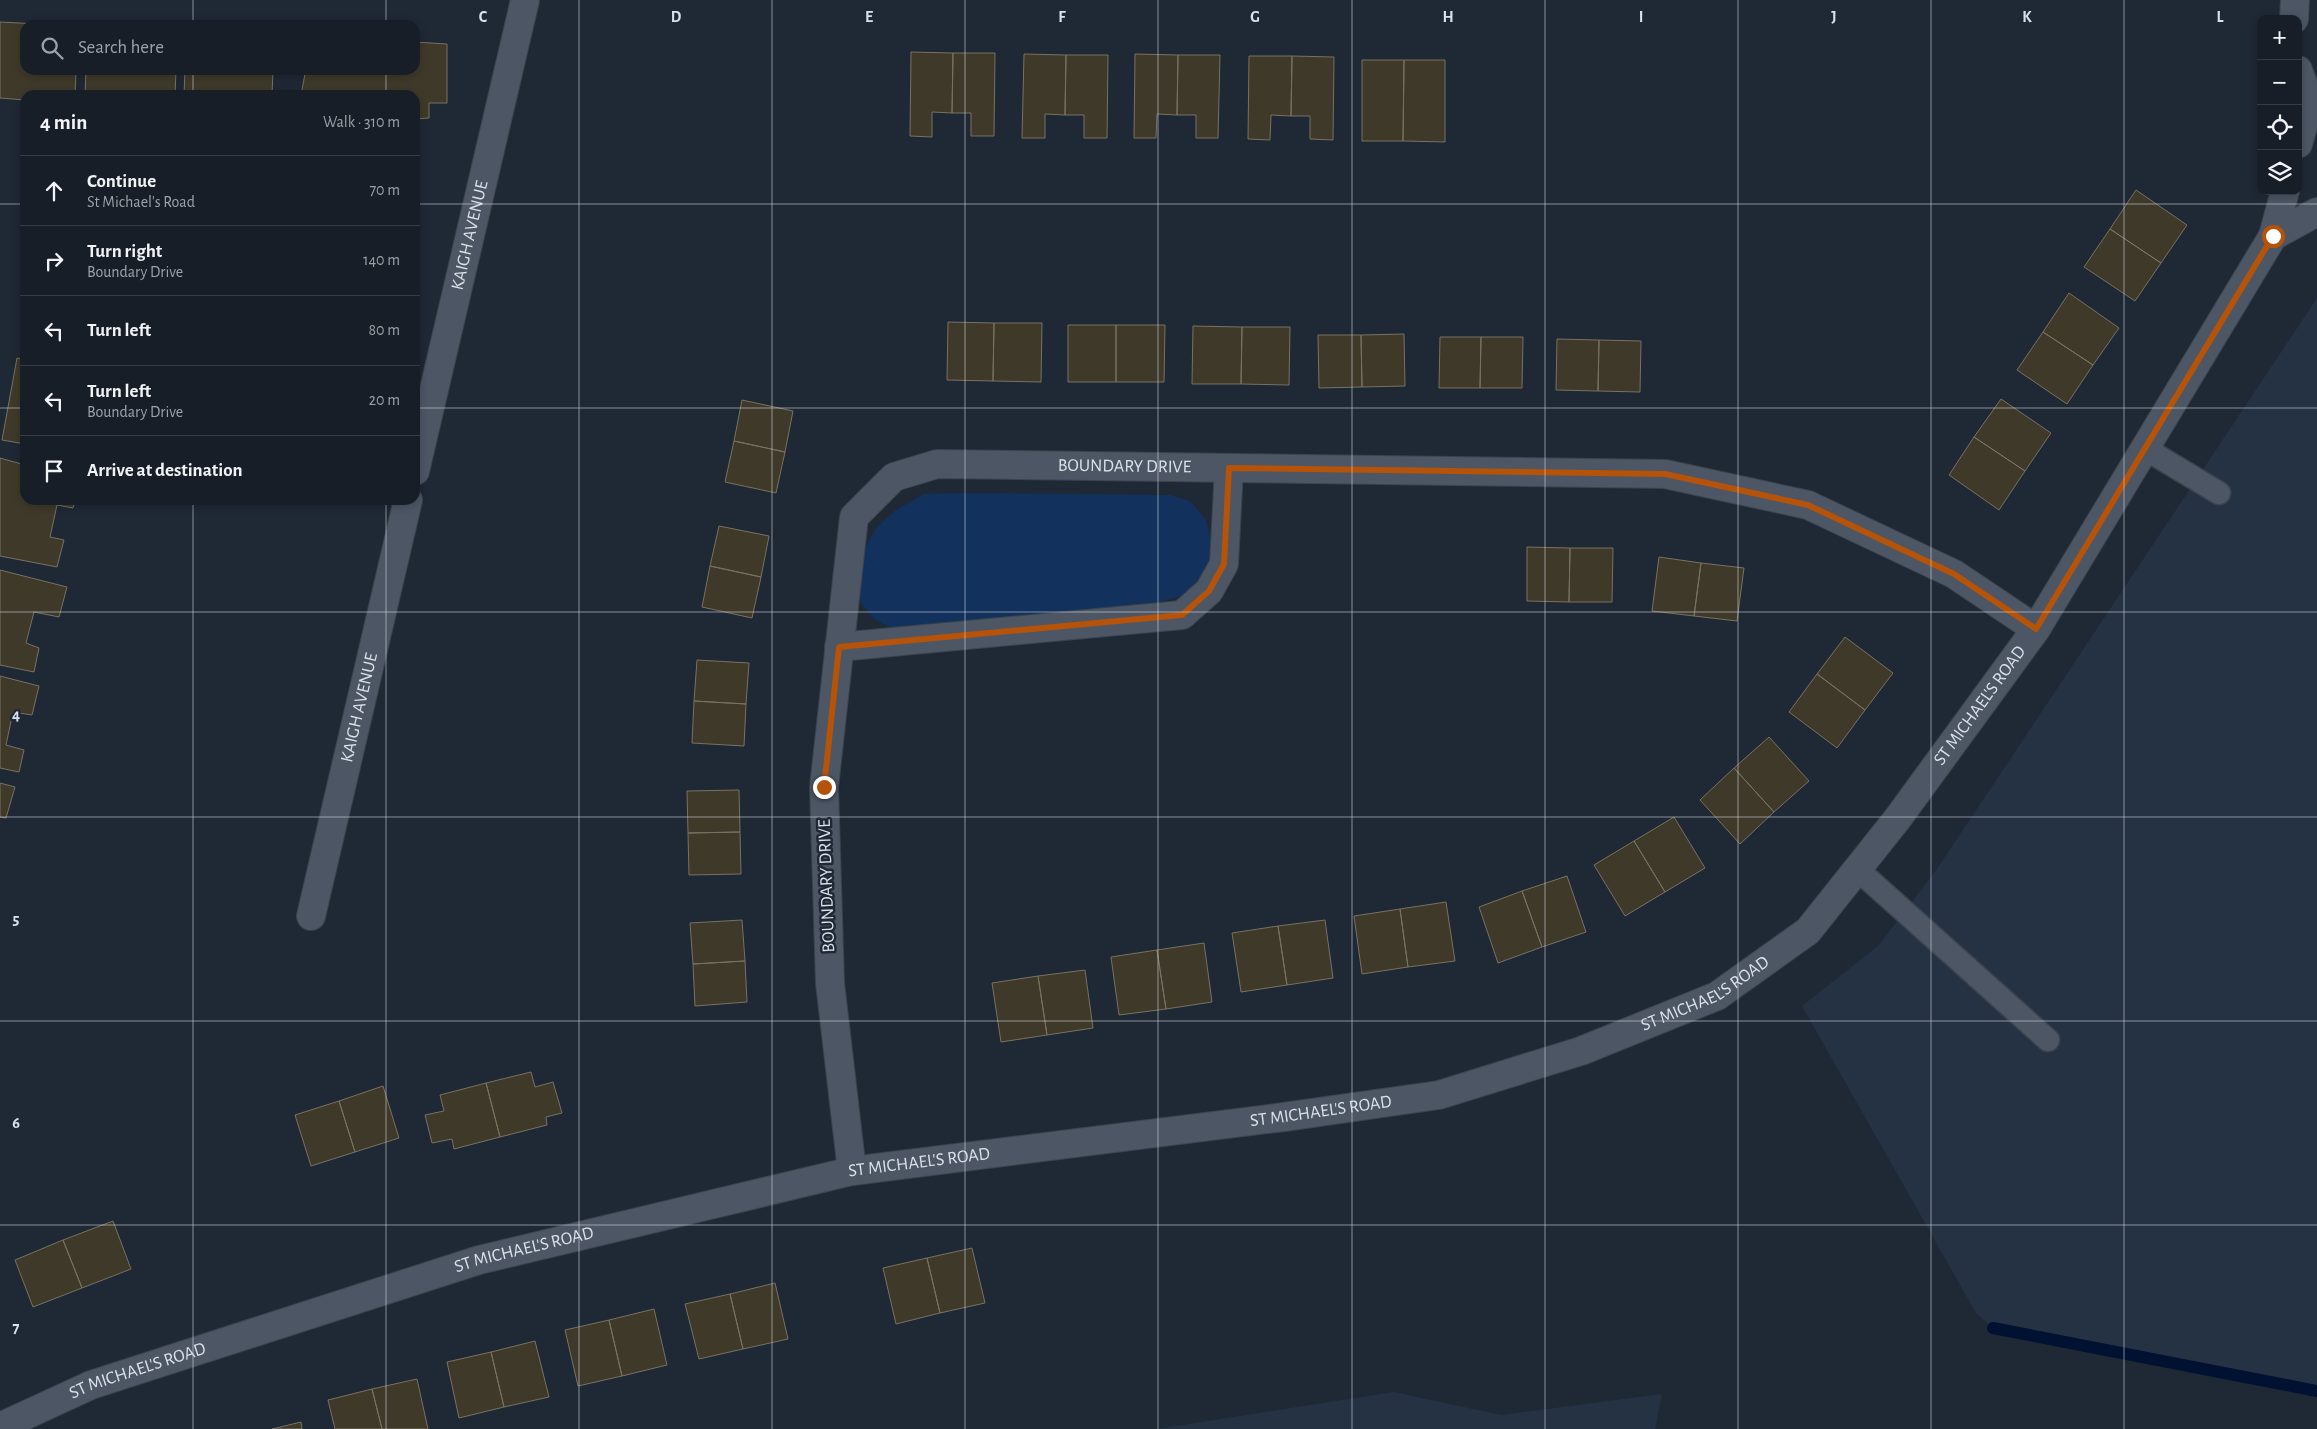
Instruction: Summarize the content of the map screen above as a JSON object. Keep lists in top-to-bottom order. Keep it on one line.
{"streets":{"street":["KAIGH AVENUE","BOUNDARY DRIVE","ST MICHAEL'S ROAD"]},"crossings":[["BOUNDARY DRIVE","ST MICHAEL'S ROAD"]],"page":{"map_buttons":["+","−"],"search":"Search here","heading":["4 min","Walk · 310 m"],"list":[["Continue","St Michael's Road","70 m"],["Turn right","Boundary Drive","140 m"],["Turn left","80 m"],["Turn left","Boundary Drive","20 m"],"Arrive at destination"]},"grid":{"columns":["C","D","E","F","G","H","I","J","K","L"],"rows":["4","5","6","7"]}}
